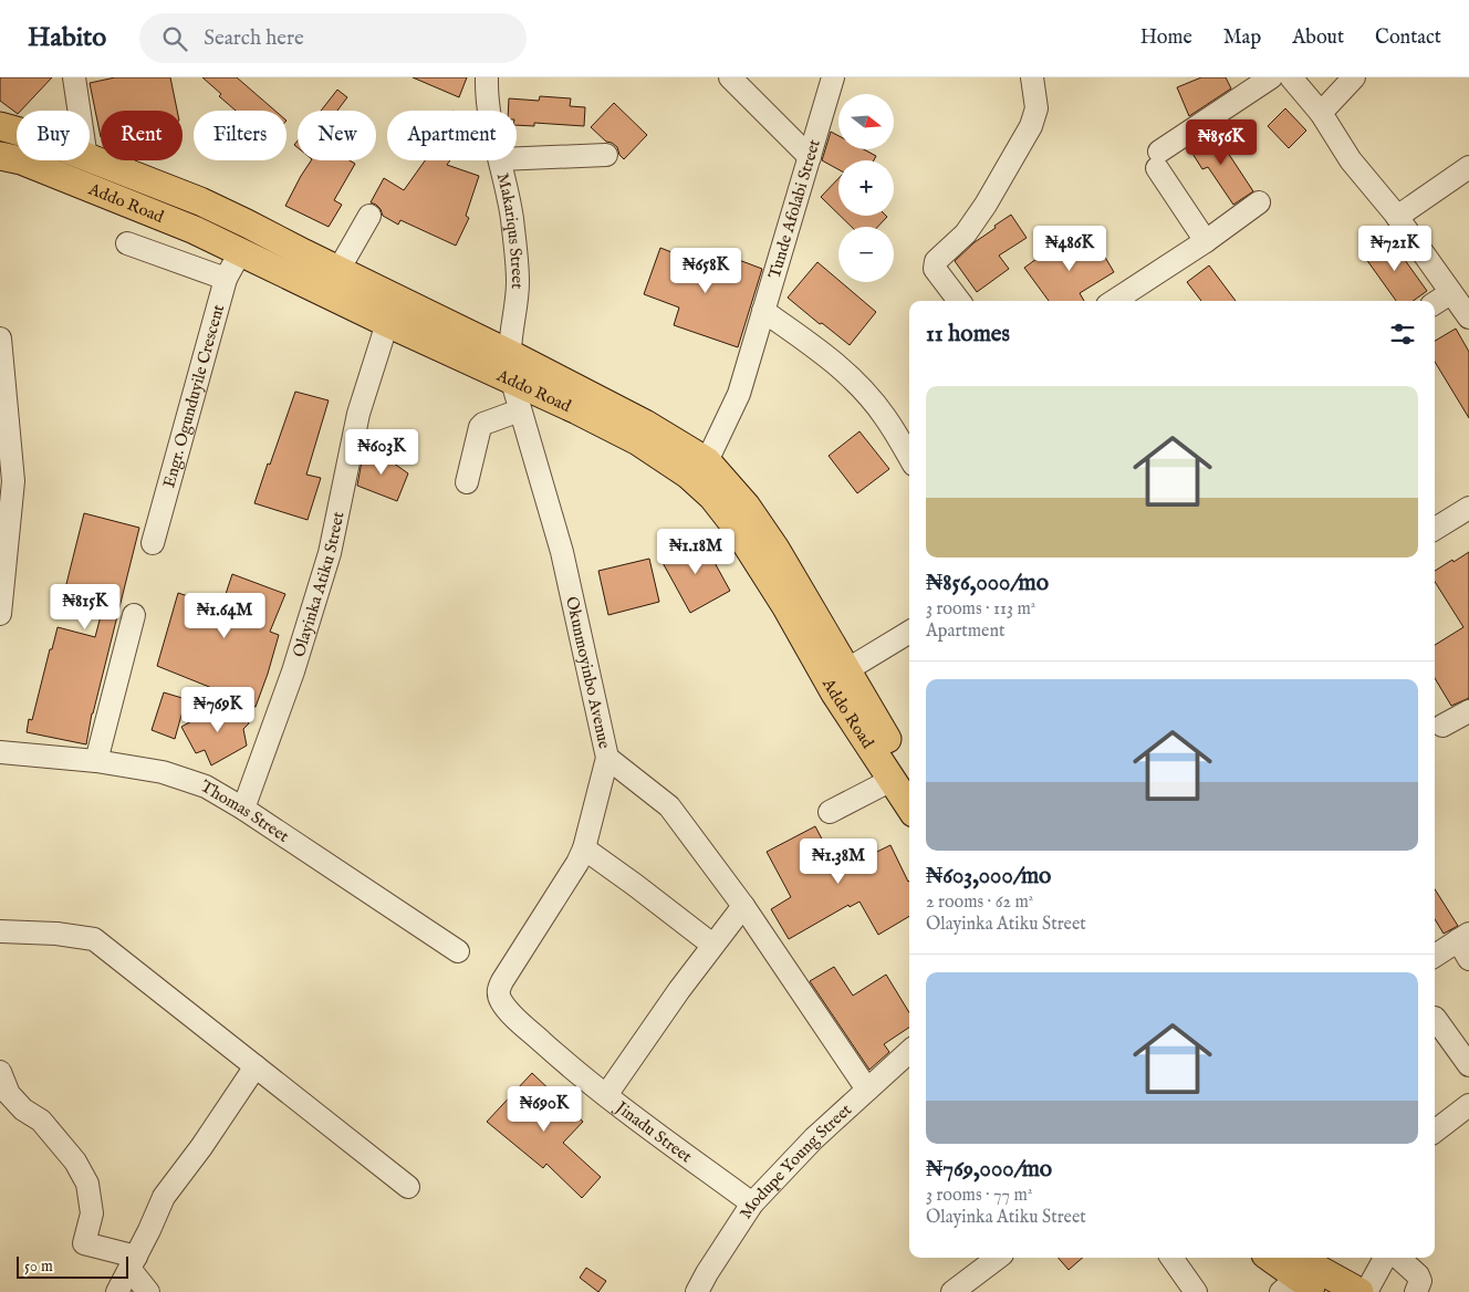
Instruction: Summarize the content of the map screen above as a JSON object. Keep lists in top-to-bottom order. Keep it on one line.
{"streets":{"main road":["Addo Road"],"street":["Tunde Afolabi Street","Makariqus Street","Engr. Ogunduyile Crescent","Olayinka Atiku Street","Okunmoyinbo Avenue","Thomas Street","Jinadu Street","Modupe Young Street"]},"crossings":[["Addo Road","Tunde Afolabi Street"],["Addo Road","Makariqus Street"],["Addo Road","Engr. Ogunduyile Crescent"],["Addo Road","Olayinka Atiku Street"],["Addo Road","Okunmoyinbo Avenue"],["Olayinka Atiku Street","Thomas Street"],["Okunmoyinbo Avenue","Jinadu Street"],["Jinadu Street","Modupe Young Street"]],"scale_bar":"50 m","north":"right","page":{"header":"Habito","search":"Search here","nav":["Home","Map","About","Contact"],"map_buttons":["+","−"],"chip":["Buy","Rent","Filters","New","Apartment"],"price":["₦856K","₦486K","₦721K","₦658K","₦603K","₦1.18M","₦815K","₦1.64M","₦769K","₦1.38M","₦690K"],"heading":"11 homes","list":[{"name":"₦856,000/mo","note":"3 rooms · 113 m² · Apartment"},{"name":"₦603,000/mo","note":"2 rooms · 62 m² · Olayinka Atiku Street"},{"name":"₦769,000/mo","note":"3 rooms · 77 m² · Olayinka Atiku Street"}],"scale":"50 m"}}
